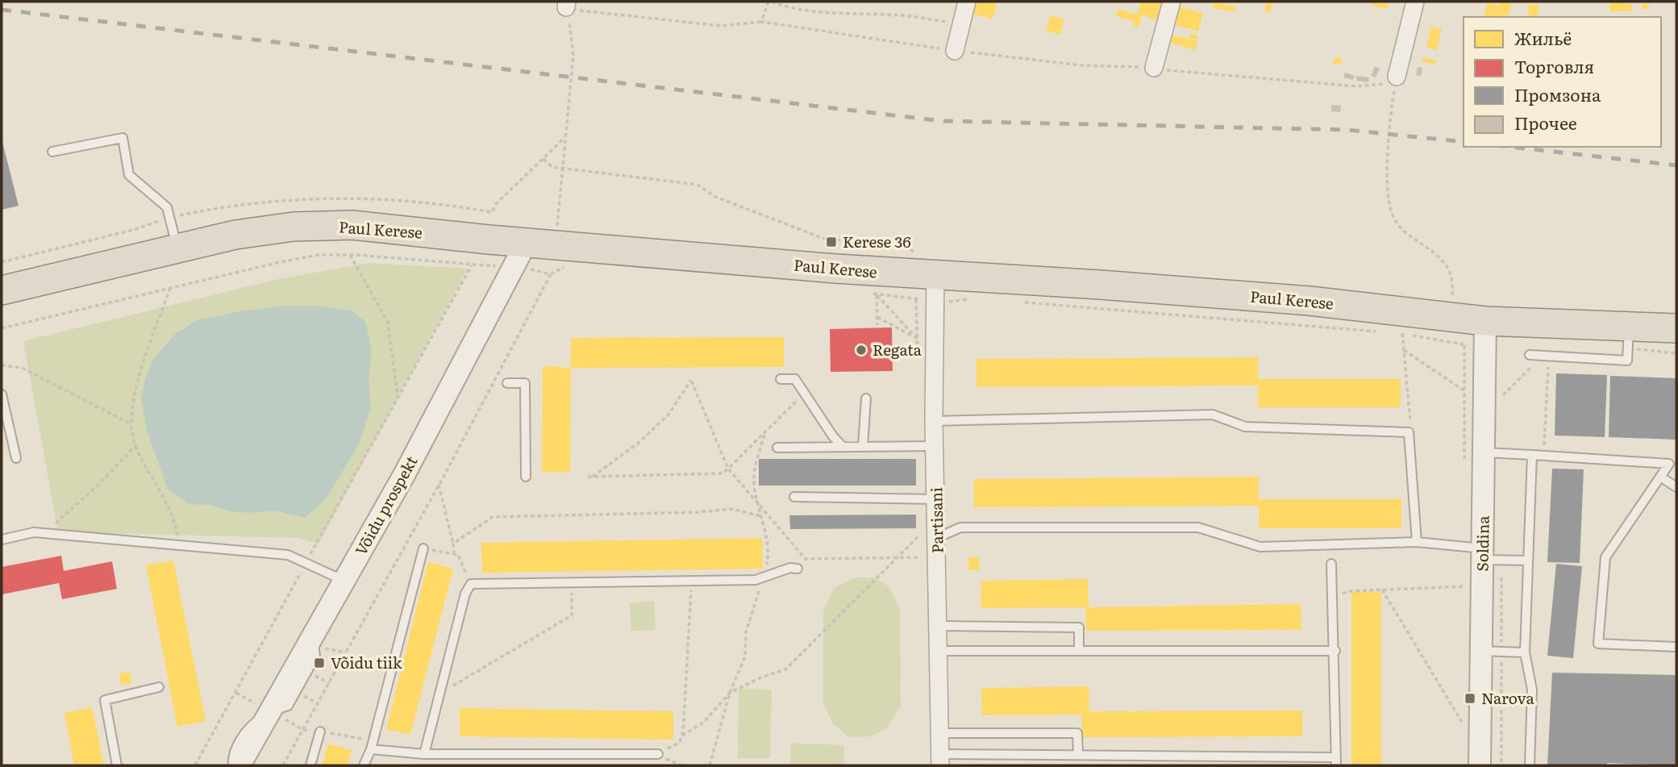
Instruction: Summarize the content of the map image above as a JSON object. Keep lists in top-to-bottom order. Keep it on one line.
{"streets":{"highway":["Paul Kerese"],"street":["Võidu prospekt","Partisani","Soldina"]},"crossings":[["Paul Kerese","Võidu prospekt"],["Paul Kerese","Partisani"],["Paul Kerese","Soldina"]],"places":{"transit":["Kerese 36","Võidu tiik","Narova"],"other":["Regata"]},"legend":["Жильё","Торговля","Промзона","Прочее"]}
